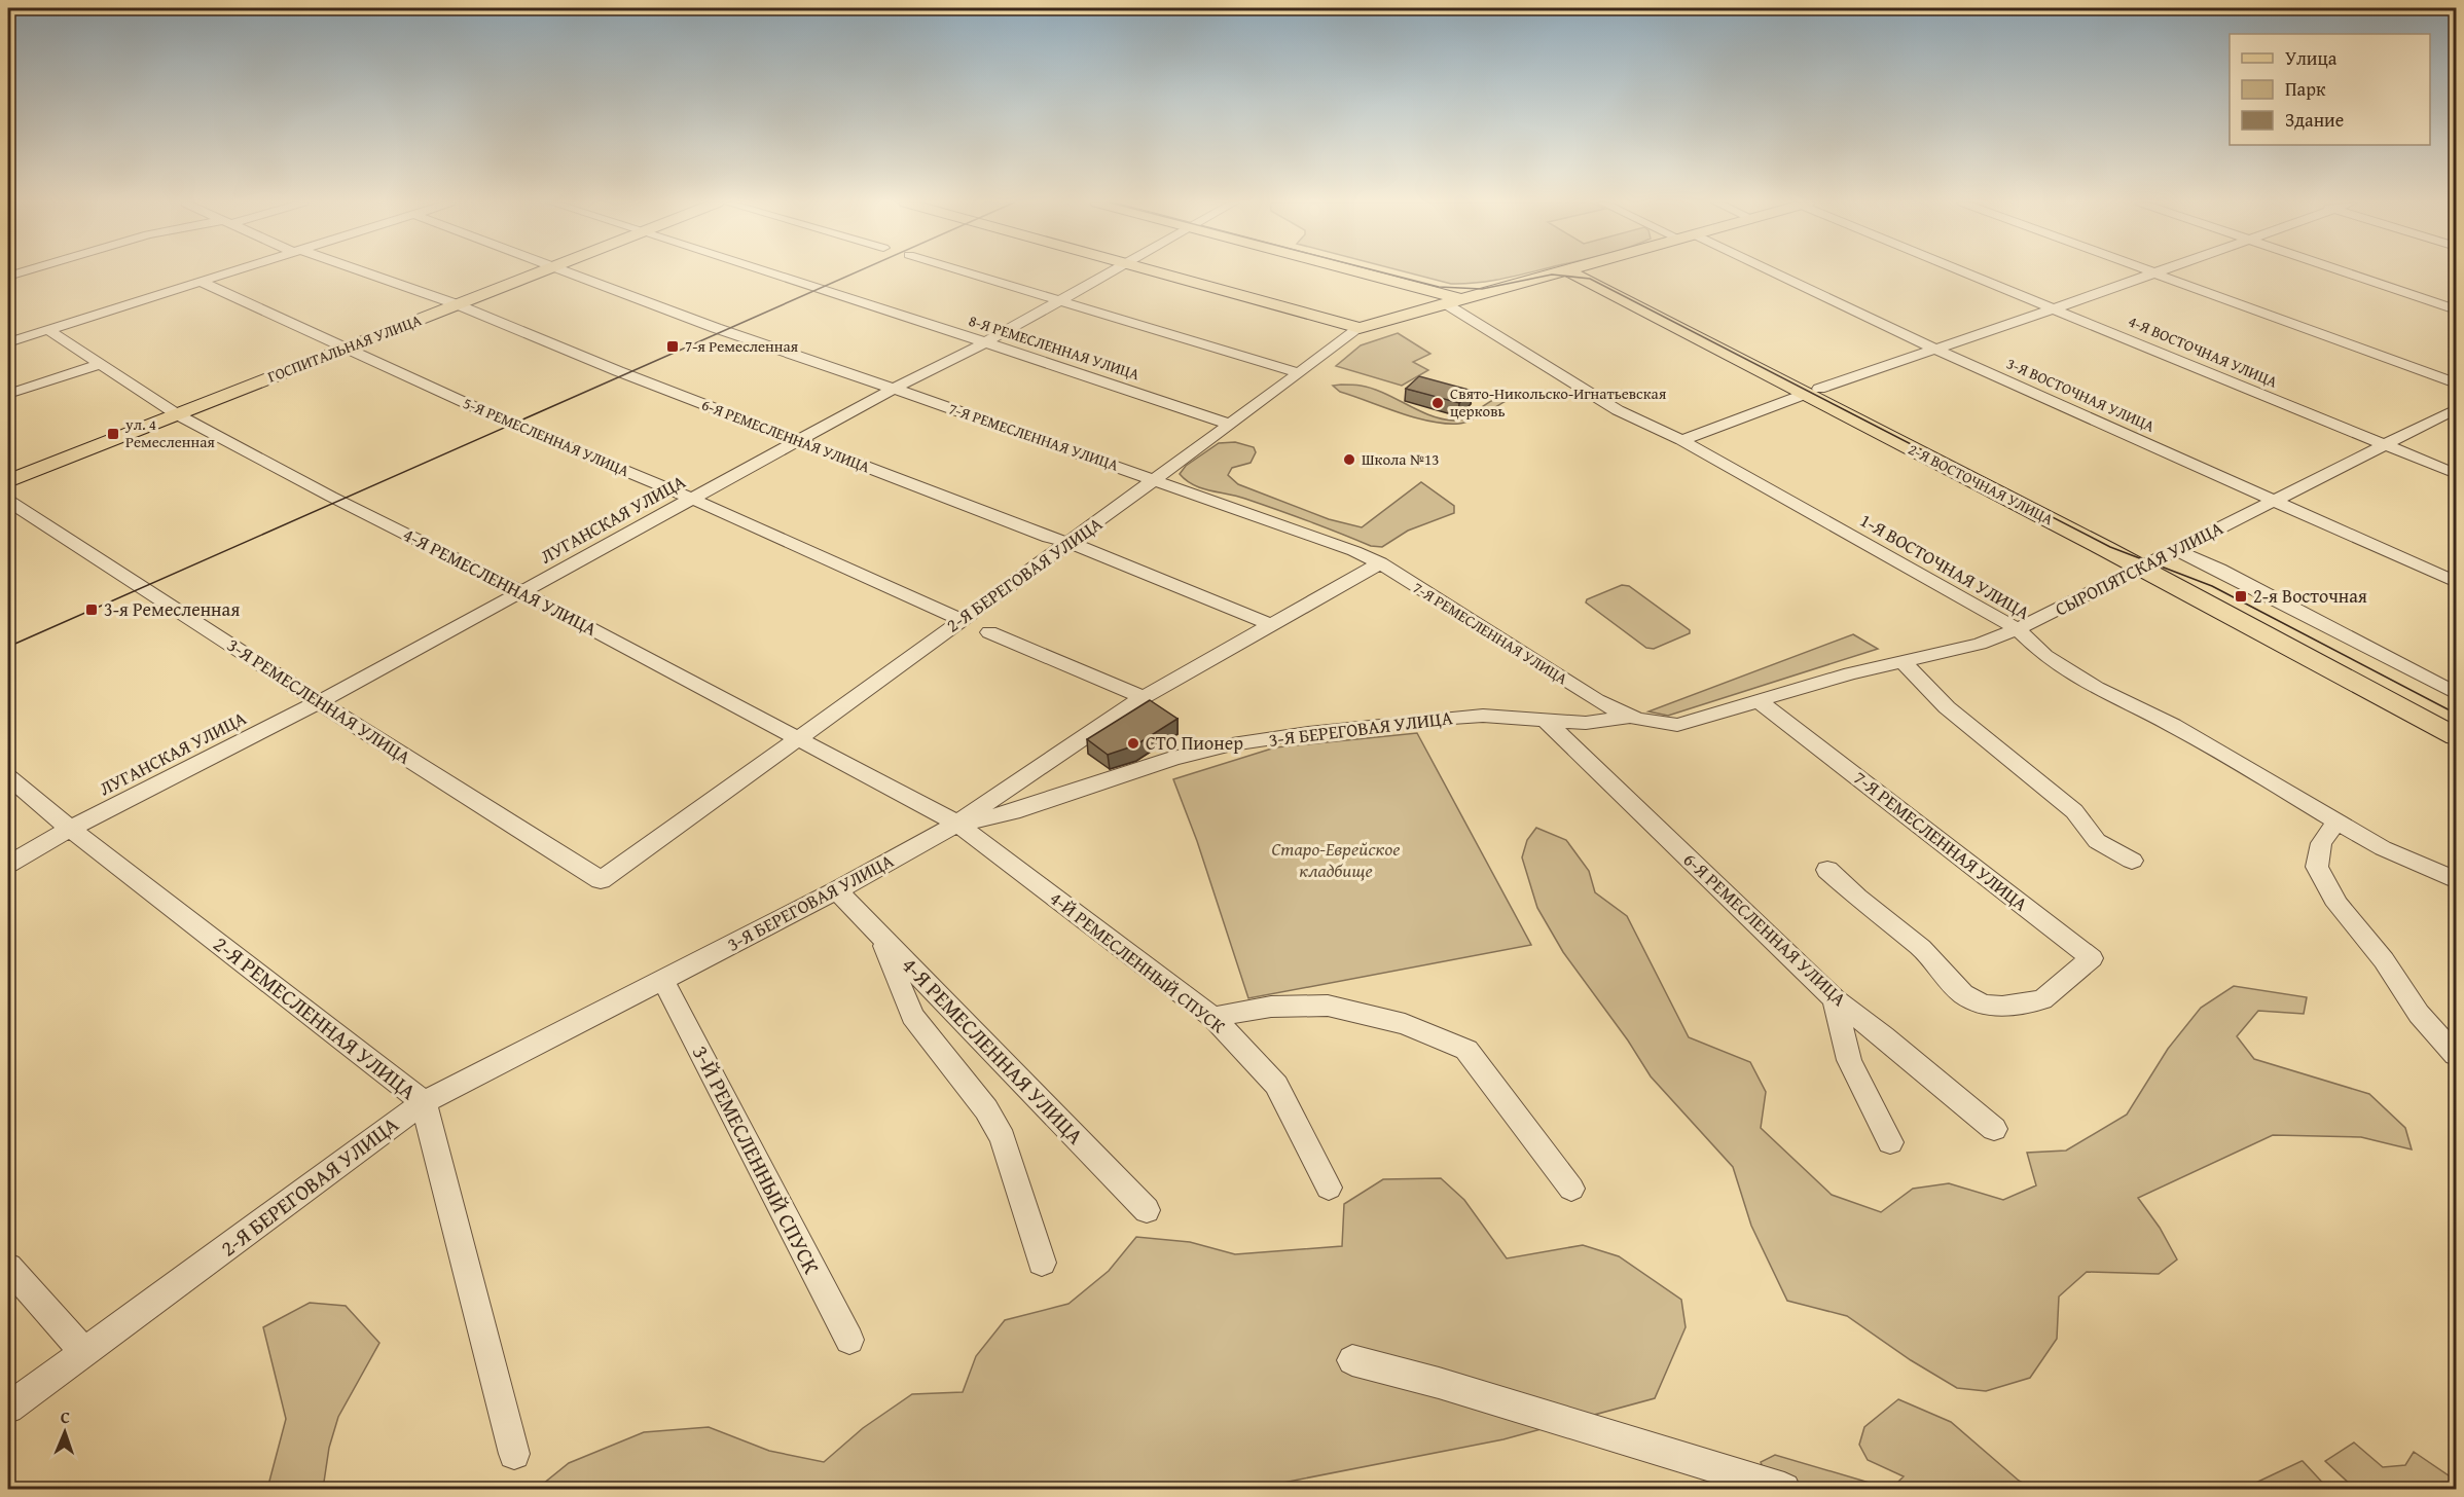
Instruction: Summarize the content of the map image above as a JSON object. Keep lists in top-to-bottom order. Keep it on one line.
{"streets":{"main road":["ГОСПИТАЛЬНАЯ УЛИЦА","2-Я ВОСТОЧНАЯ УЛИЦА","2-Я БЕРЕГОВАЯ УЛИЦА"],"street":["8-Я РЕМЕСЛЕННАЯ УЛИЦА","4-Я ВОСТОЧНАЯ УЛИЦА","3-Я ВОСТОЧНАЯ УЛИЦА","6-Я РЕМЕСЛЕННАЯ УЛИЦА","5-Я РЕМЕСЛЕННАЯ УЛИЦА","7-Я РЕМЕСЛЕННАЯ УЛИЦА","ЛУГАНСКАЯ УЛИЦА","1-Я ВОСТОЧНАЯ УЛИЦА","СЫРОПЯТСКАЯ УЛИЦА","4-Я РЕМЕСЛЕННАЯ УЛИЦА","3-Я РЕМЕСЛЕННАЯ УЛИЦА","3-Я БЕРЕГОВАЯ УЛИЦА","4-Й РЕМЕСЛЕННЫЙ СПУСК","2-Я РЕМЕСЛЕННАЯ УЛИЦА","3-Й РЕМЕСЛЕННЫЙ СПУСК"]},"crossings":[["8-Я РЕМЕСЛЕННАЯ УЛИЦА","ЛУГАНСКАЯ УЛИЦА"],["8-Я РЕМЕСЛЕННАЯ УЛИЦА","2-Я БЕРЕГОВАЯ УЛИЦА"],["ГОСПИТАЛЬНАЯ УЛИЦА","6-Я РЕМЕСЛЕННАЯ УЛИЦА"],["ГОСПИТАЛЬНАЯ УЛИЦА","5-Я РЕМЕСЛЕННАЯ УЛИЦА"],["ГОСПИТАЛЬНАЯ УЛИЦА","4-Я РЕМЕСЛЕННАЯ УЛИЦА"],["4-Я ВОСТОЧНАЯ УЛИЦА","СЫРОПЯТСКАЯ УЛИЦА"],["3-Я ВОСТОЧНАЯ УЛИЦА","СЫРОПЯТСКАЯ УЛИЦА"],["6-Я РЕМЕСЛЕННАЯ УЛИЦА","ЛУГАНСКАЯ УЛИЦА"],["6-Я РЕМЕСЛЕННАЯ УЛИЦА","2-Я БЕРЕГОВАЯ УЛИЦА"],["6-Я РЕМЕСЛЕННАЯ УЛИЦА","3-Я БЕРЕГОВАЯ УЛИЦА"],["5-Я РЕМЕСЛЕННАЯ УЛИЦА","ЛУГАНСКАЯ УЛИЦА"],["5-Я РЕМЕСЛЕННАЯ УЛИЦА","2-Я БЕРЕГОВАЯ УЛИЦА"],["7-Я РЕМЕСЛЕННАЯ УЛИЦА","ЛУГАНСКАЯ УЛИЦА"],["7-Я РЕМЕСЛЕННАЯ УЛИЦА","СЫРОПЯТСКАЯ УЛИЦА"],["7-Я РЕМЕСЛЕННАЯ УЛИЦА","2-Я БЕРЕГОВАЯ УЛИЦА"],["7-Я РЕМЕСЛЕННАЯ УЛИЦА","3-Я БЕРЕГОВАЯ УЛИЦА"],["2-Я ВОСТОЧНАЯ УЛИЦА","СЫРОПЯТСКАЯ УЛИЦА"],["ЛУГАНСКАЯ УЛИЦА","4-Я РЕМЕСЛЕННАЯ УЛИЦА"],["ЛУГАНСКАЯ УЛИЦА","3-Я РЕМЕСЛЕННАЯ УЛИЦА"],["ЛУГАНСКАЯ УЛИЦА","2-Я РЕМЕСЛЕННАЯ УЛИЦА"],["1-Я ВОСТОЧНАЯ УЛИЦА","СЫРОПЯТСКАЯ УЛИЦА"],["1-Я ВОСТОЧНАЯ УЛИЦА","2-Я БЕРЕГОВАЯ УЛИЦА"],["СЫРОПЯТСКАЯ УЛИЦА","3-Я БЕРЕГОВАЯ УЛИЦА"],["2-Я БЕРЕГОВАЯ УЛИЦА","4-Я РЕМЕСЛЕННАЯ УЛИЦА"],["2-Я БЕРЕГОВАЯ УЛИЦА","3-Я РЕМЕСЛЕННАЯ УЛИЦА"],["2-Я БЕРЕГОВАЯ УЛИЦА","3-Я БЕРЕГОВАЯ УЛИЦА"],["2-Я БЕРЕГОВАЯ УЛИЦА","2-Я РЕМЕСЛЕННАЯ УЛИЦА"],["2-Я БЕРЕГОВАЯ УЛИЦА","3-Й РЕМЕСЛЕННЫЙ СПУСК"],["4-Я РЕМЕСЛЕННАЯ УЛИЦА","3-Я БЕРЕГОВАЯ УЛИЦА"],["4-Я РЕМЕСЛЕННАЯ УЛИЦА","4-Й РЕМЕСЛЕННЫЙ СПУСК"],["3-Я БЕРЕГОВАЯ УЛИЦА","4-Й РЕМЕСЛЕННЫЙ СПУСК"],["3-Я БЕРЕГОВАЯ УЛИЦА","3-Й РЕМЕСЛЕННЫЙ СПУСК"]],"parks":["Старо-Еврейское кладбище"],"places":{"transit":["7-я Ремесленная","ул. 4 Ремесленная","2-я Восточная","3-я Ремесленная"],"other":["Свято-Никольско-Игнатьевская церковь","Школа №13","СТО Пионер"]},"legend":["Улица","Парк","Здание"],"north":"top"}
